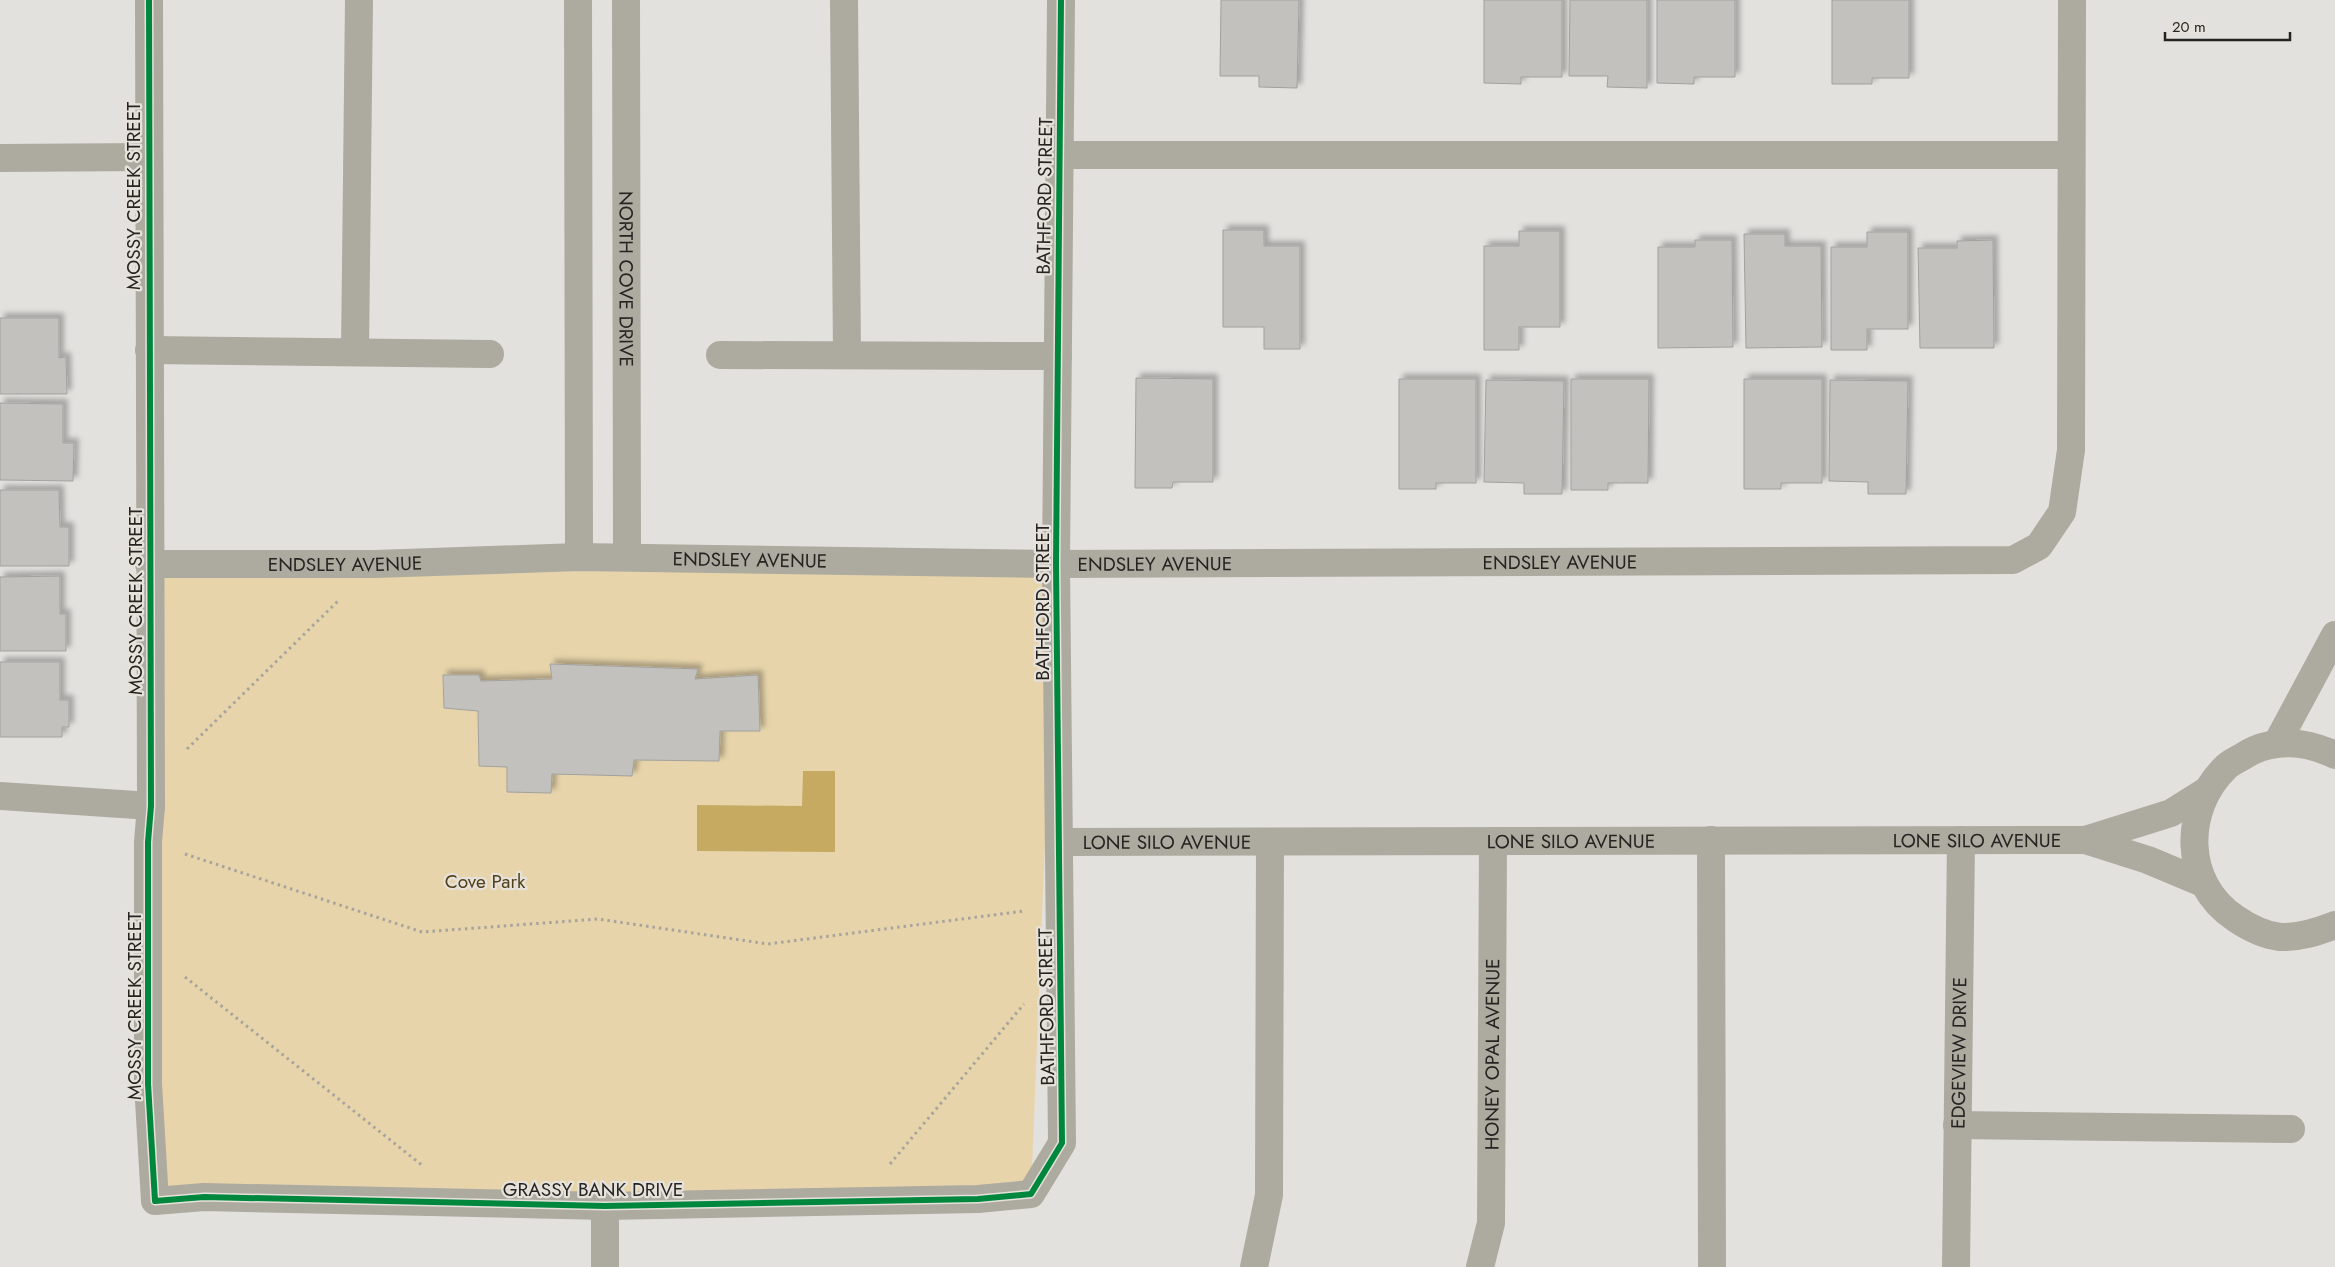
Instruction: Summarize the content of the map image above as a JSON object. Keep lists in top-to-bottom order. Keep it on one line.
{"streets":{"street":["MOSSY CREEK STREET","BATHFORD STREET","NORTH COVE DRIVE","ENDSLEY AVENUE","LONE SILO AVENUE","EDGEVIEW DRIVE","HONEY OPAL AVENUE","GRASSY BANK DRIVE"]},"crossings":[["MOSSY CREEK STREET","ENDSLEY AVENUE"],["MOSSY CREEK STREET","GRASSY BANK DRIVE"],["BATHFORD STREET","ENDSLEY AVENUE"],["BATHFORD STREET","LONE SILO AVENUE"],["BATHFORD STREET","GRASSY BANK DRIVE"],["NORTH COVE DRIVE","ENDSLEY AVENUE"],["LONE SILO AVENUE","EDGEVIEW DRIVE"],["LONE SILO AVENUE","HONEY OPAL AVENUE"]],"parks":["Cove Park"],"scale_bar":"20 m"}
